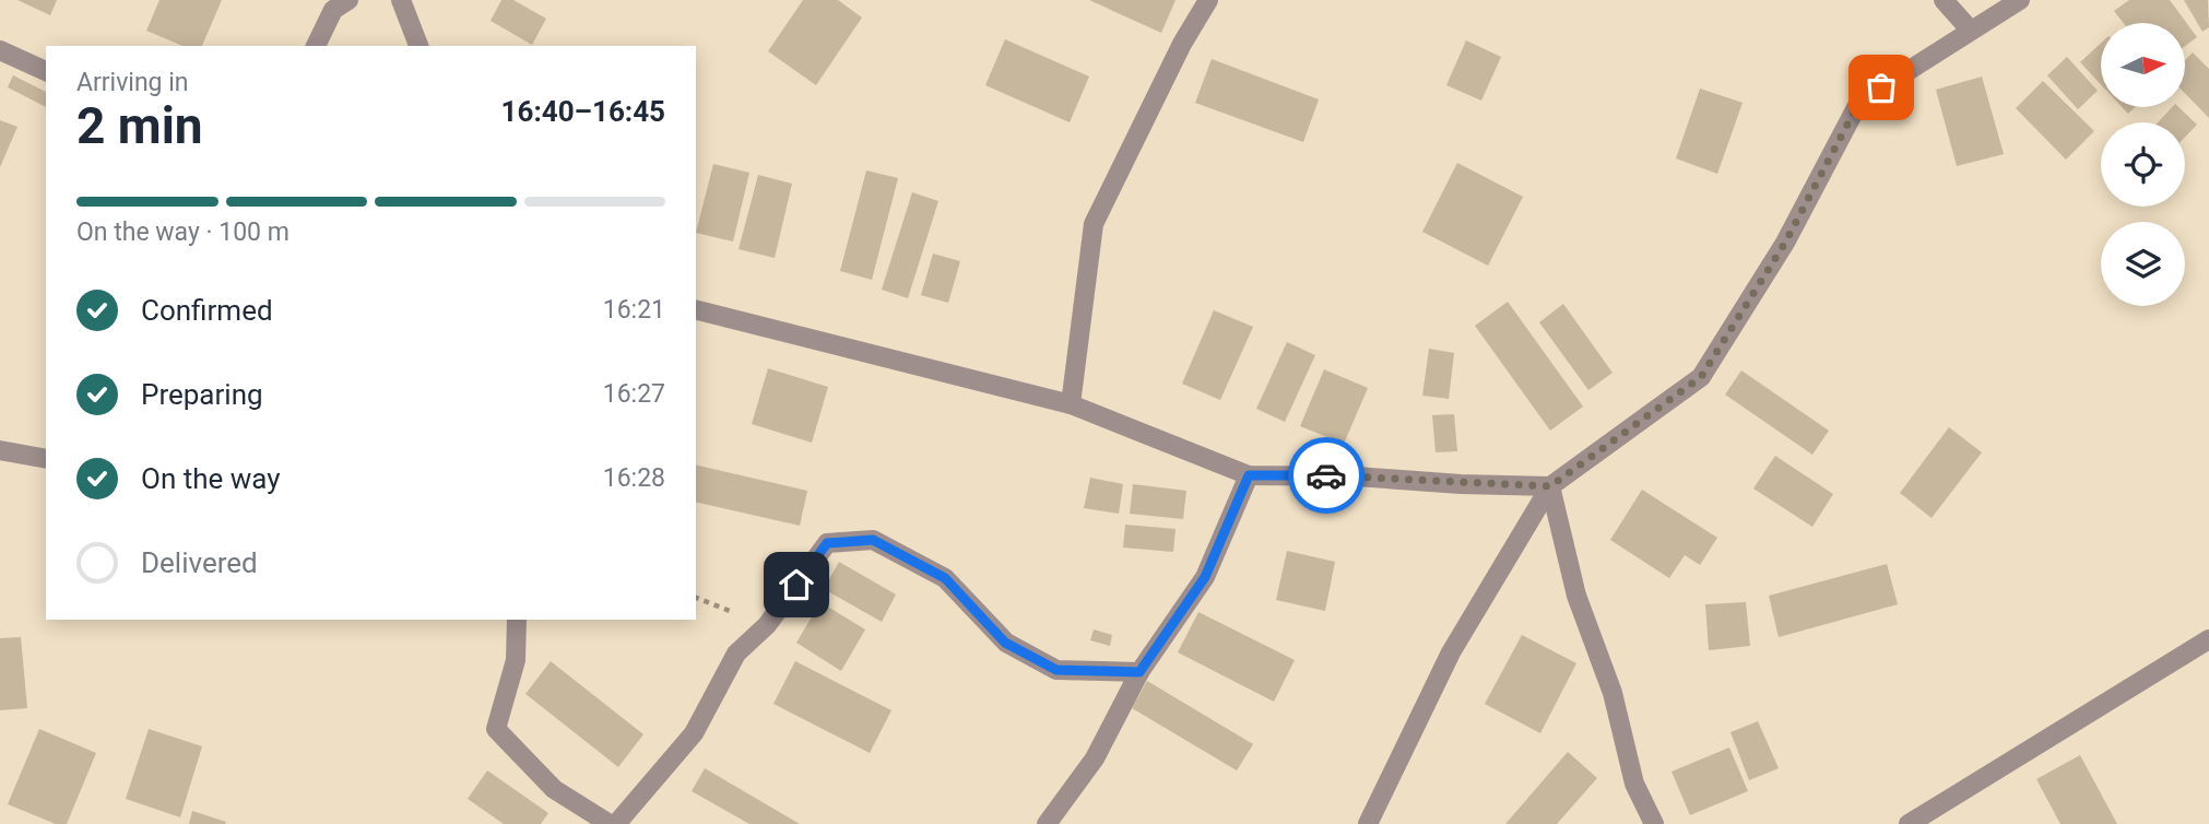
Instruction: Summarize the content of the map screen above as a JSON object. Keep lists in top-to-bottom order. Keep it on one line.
{"north":"right","page":{"heading":["2 min","Arriving in","16:40–16:45"],"bar":"On the way · 100 m","list":[["Confirmed","16:21"],["Preparing","16:27"],["On the way","16:28"],"Delivered"]}}
